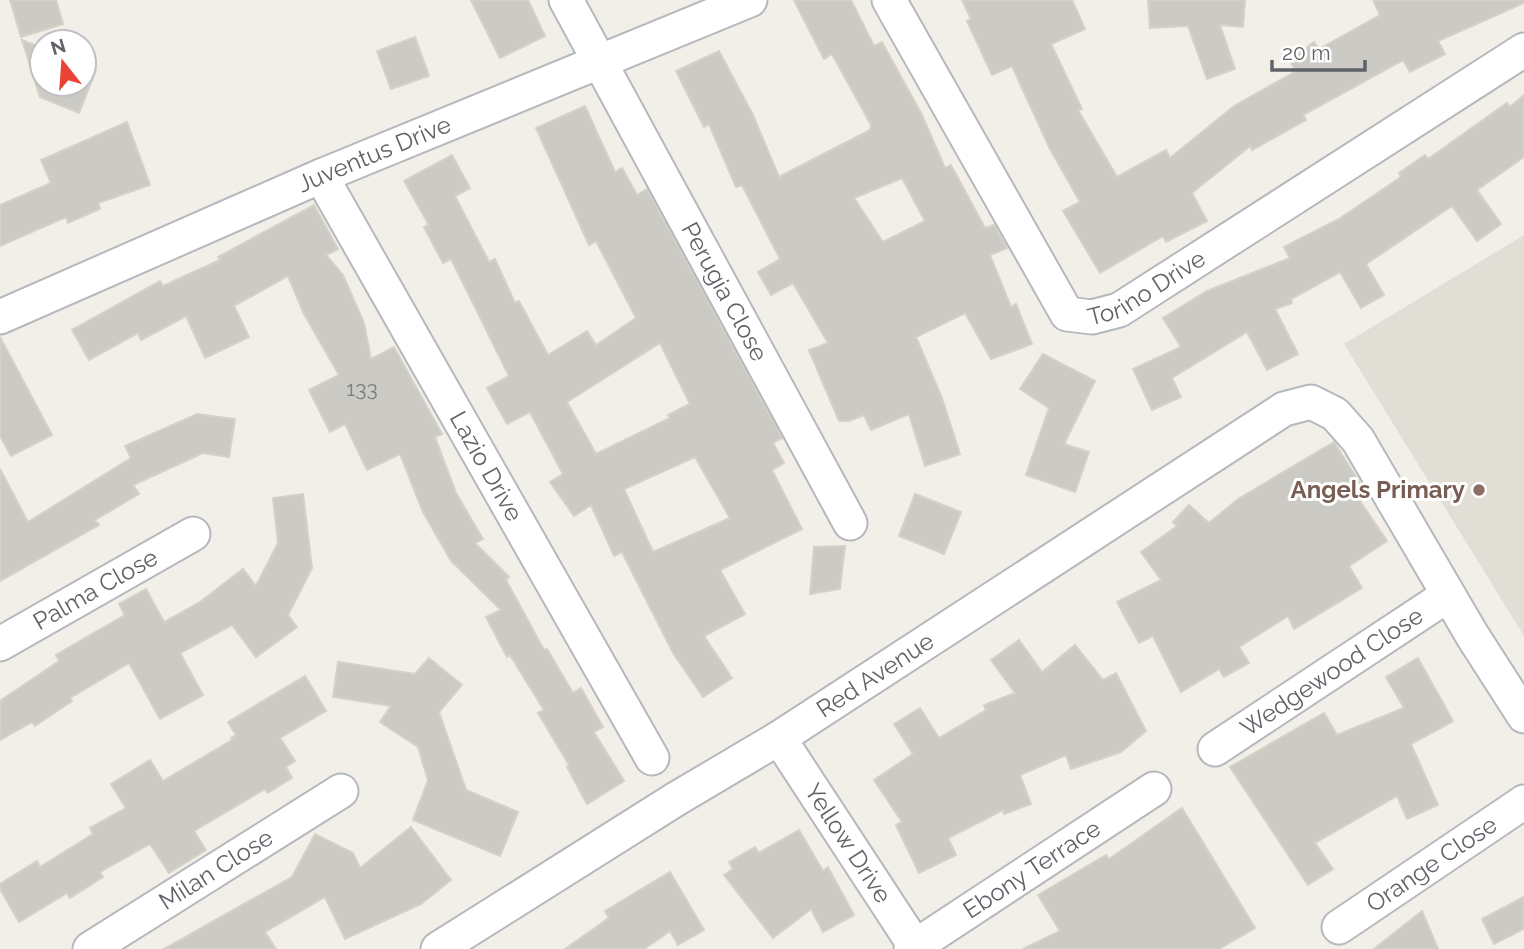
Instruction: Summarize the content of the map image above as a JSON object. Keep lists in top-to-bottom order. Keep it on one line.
{"streets":{"street":["Juventus Drive","Torino Drive","Perugia Close","Lazio Drive","Palma Close","Wedgewood Close","Red Avenue","Yellow Drive","Orange Close","Ebony Terrace","Milan Close"]},"crossings":[["Juventus Drive","Perugia Close"],["Juventus Drive","Lazio Drive"],["Wedgewood Close","Red Avenue"],["Red Avenue","Yellow Drive"],["Yellow Drive","Ebony Terrace"]],"places":["Angels Primary"],"house_numbers":["133"],"scale_bar":"20 m","north":"top"}
